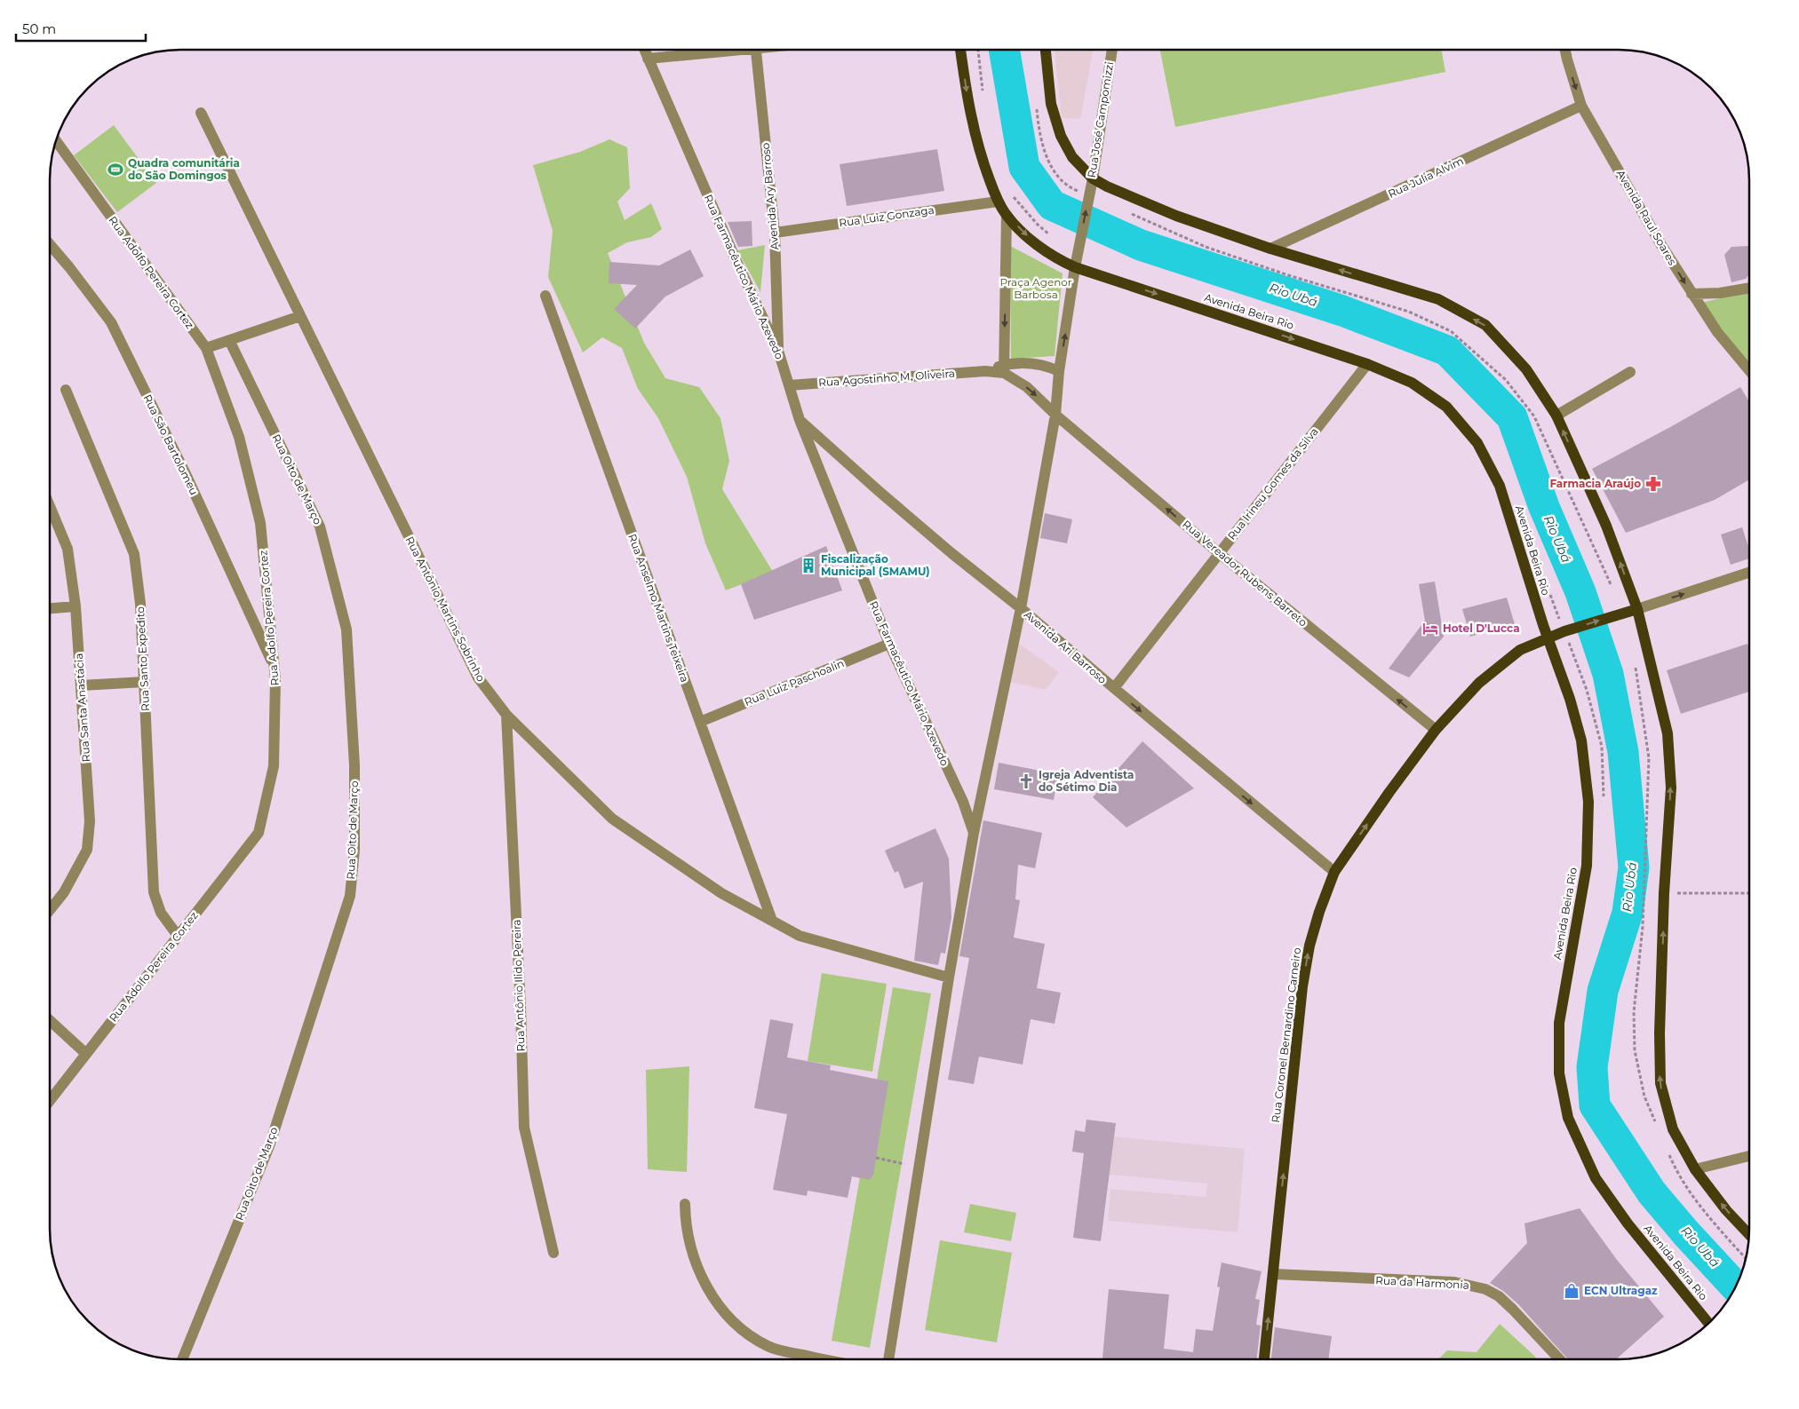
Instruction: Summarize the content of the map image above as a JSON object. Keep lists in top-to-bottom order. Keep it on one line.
{"streets":{"main road":["Avenida Beira Rio","Rua Coronel Bernardino Carneiro"],"street":["Rua José Campomizzi","Rua Julia Alvim","Avenida Ary Barroso","Rua Luiz Gonzaga","Avenida Raul Soares","Rua Adolfo Pereira Cortez","Rua Farmacêutico Mário Azevedo","Rua Agostinho M. Oliveira","Rua São Bartolomeu","Rua Oito de Março","Rua Irineu Gomes da Silva","Rua Vereador Rubens Barreto","Rua Anselmo Martins Teixeira","Rua Antônio Martins Sobrinho","Avenida Ari Barroso","Rua Santo Expedito","Rua Luiz Paschoalin","Rua Santa Anastácia","Rua Antônio Ilido Pereira","Rua da Harmonia"]},"crossings":[["Rua José Campomizzi","Rua Farmacêutico Mário Azevedo"],["Rua José Campomizzi","Avenida Beira Rio"],["Rua José Campomizzi","Rua Agostinho M. Oliveira"],["Rua José Campomizzi","Rua Vereador Rubens Barreto"],["Rua José Campomizzi","Rua Antônio Martins Sobrinho"],["Rua José Campomizzi","Avenida Ari Barroso"],["Rua Julia Alvim","Avenida Raul Soares"],["Avenida Ary Barroso","Rua Luiz Gonzaga"],["Avenida Ary Barroso","Rua Farmacêutico Mário Azevedo"],["Rua Luiz Gonzaga","Avenida Beira Rio"],["Rua Adolfo Pereira Cortez","Rua São Bartolomeu"],["Rua Adolfo Pereira Cortez","Rua Santo Expedito"],["Rua Farmacêutico Mário Azevedo","Rua Agostinho M. Oliveira"],["Rua Farmacêutico Mário Azevedo","Avenida Ari Barroso"],["Rua Farmacêutico Mário Azevedo","Rua Luiz Paschoalin"],["Avenida Beira Rio","Rua Irineu Gomes da Silva"],["Avenida Beira Rio","Rua Coronel Bernardino Carneiro"],["Rua Agostinho M. Oliveira","Rua Vereador Rubens Barreto"],["Rua Irineu Gomes da Silva","Rua Vereador Rubens Barreto"],["Rua Irineu Gomes da Silva","Avenida Ari Barroso"],["Rua Vereador Rubens Barreto","Rua Coronel Bernardino Carneiro"],["Rua Anselmo Martins Teixeira","Rua Antônio Martins Sobrinho"],["Rua Anselmo Martins Teixeira","Rua Luiz Paschoalin"],["Rua Antônio Martins Sobrinho","Rua Antônio Ilido Pereira"],["Avenida Ari Barroso","Rua Coronel Bernardino Carneiro"],["Rua Coronel Bernardino Carneiro","Rua da Harmonia"]],"one_way":["Avenida Raul Soares","Avenida Ari Barroso","Rua Coronel Bernardino Carneiro"],"water":["Rio Ubá"],"parks":["Praça Agenor Barbosa"],"places":{"sports":["Quadra comunitária do São Domingos"],"pharmacy":["Farmacia Araújo"],"building":["Fiscalização Municipal (SMAMU)"],"hotel":["Hotel D'Lucca"],"church":["Igreja Adventista do Sétimo Dia"],"shop":["ECN Ultragaz"]},"scale_bar":"50 m"}
